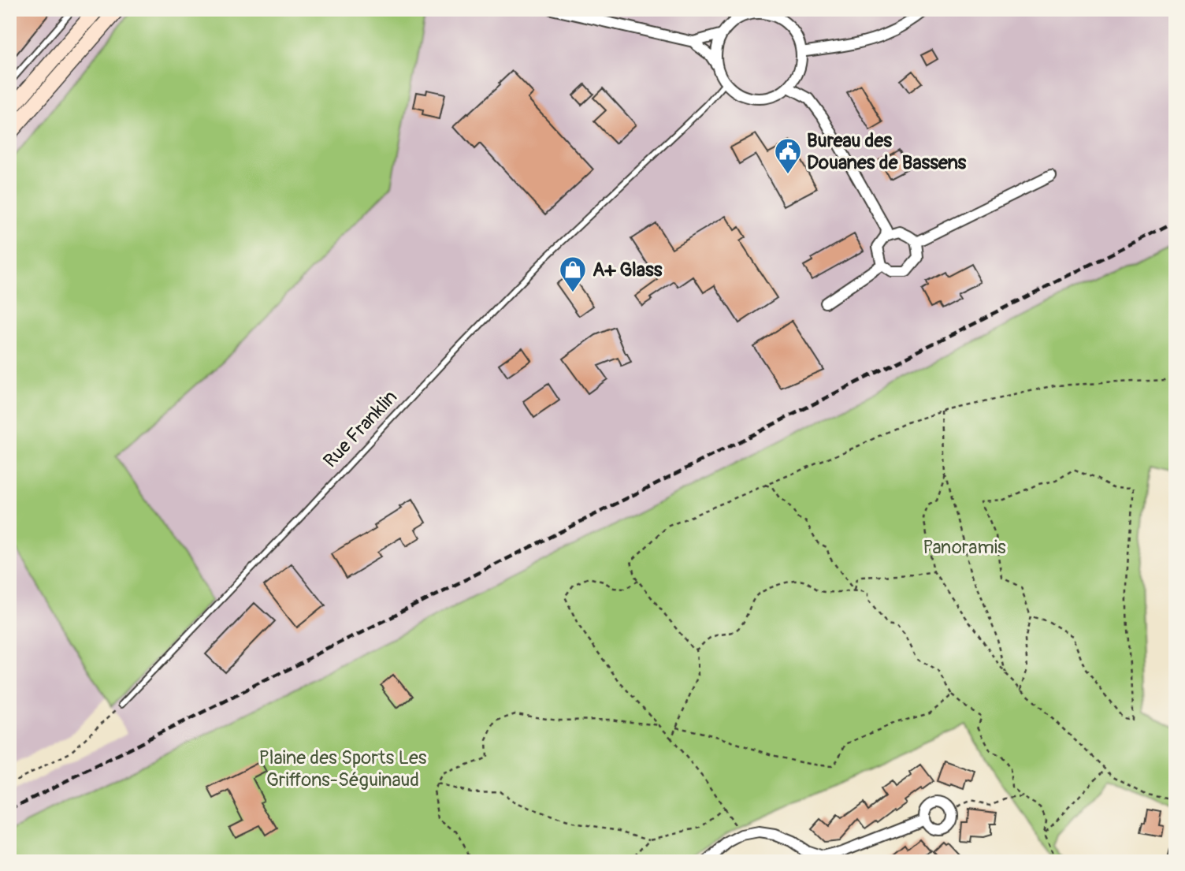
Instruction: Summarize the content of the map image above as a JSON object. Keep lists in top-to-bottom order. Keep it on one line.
{"streets":{"lane":["Rue Franklin"]},"parks":["Panoramis","Plaine des Sports Les Griffons-Séguinaud"],"places":{"public building":["Bureau des Douanes de Bassens"],"shop":["A+ Glass"]}}
